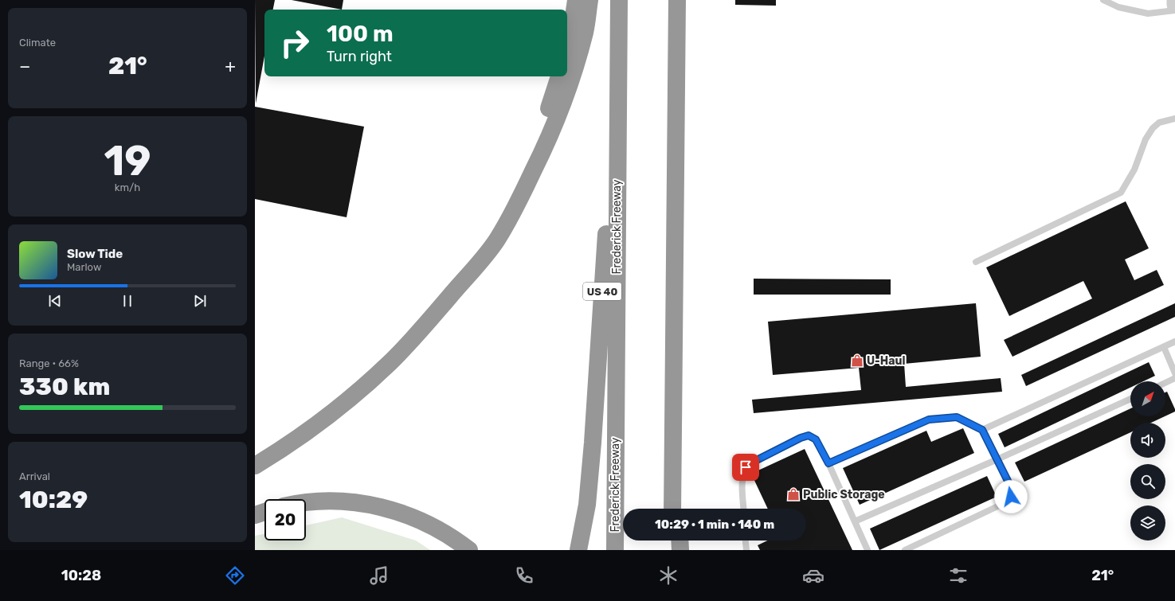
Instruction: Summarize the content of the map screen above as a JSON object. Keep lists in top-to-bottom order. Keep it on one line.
{"streets":{"highway":["Frederick Freeway","US 40"]},"crossings":[["Frederick Freeway","US 40"]],"places":{"shop":["U-Haul","Public Storage"]},"north":"top right","page":{"tile":["Climate",["19","km/h"],["Range · 66%","330 km"],["Arrival","10:29"]],"turn":["100 m","Turn right"],"heat":["−","21°","+"],"song":["Slow Tide","Marlow"],"limit":"20","trip":"10:29 · 1 min · 140 m","tabs":["10:28","21°"]}}
